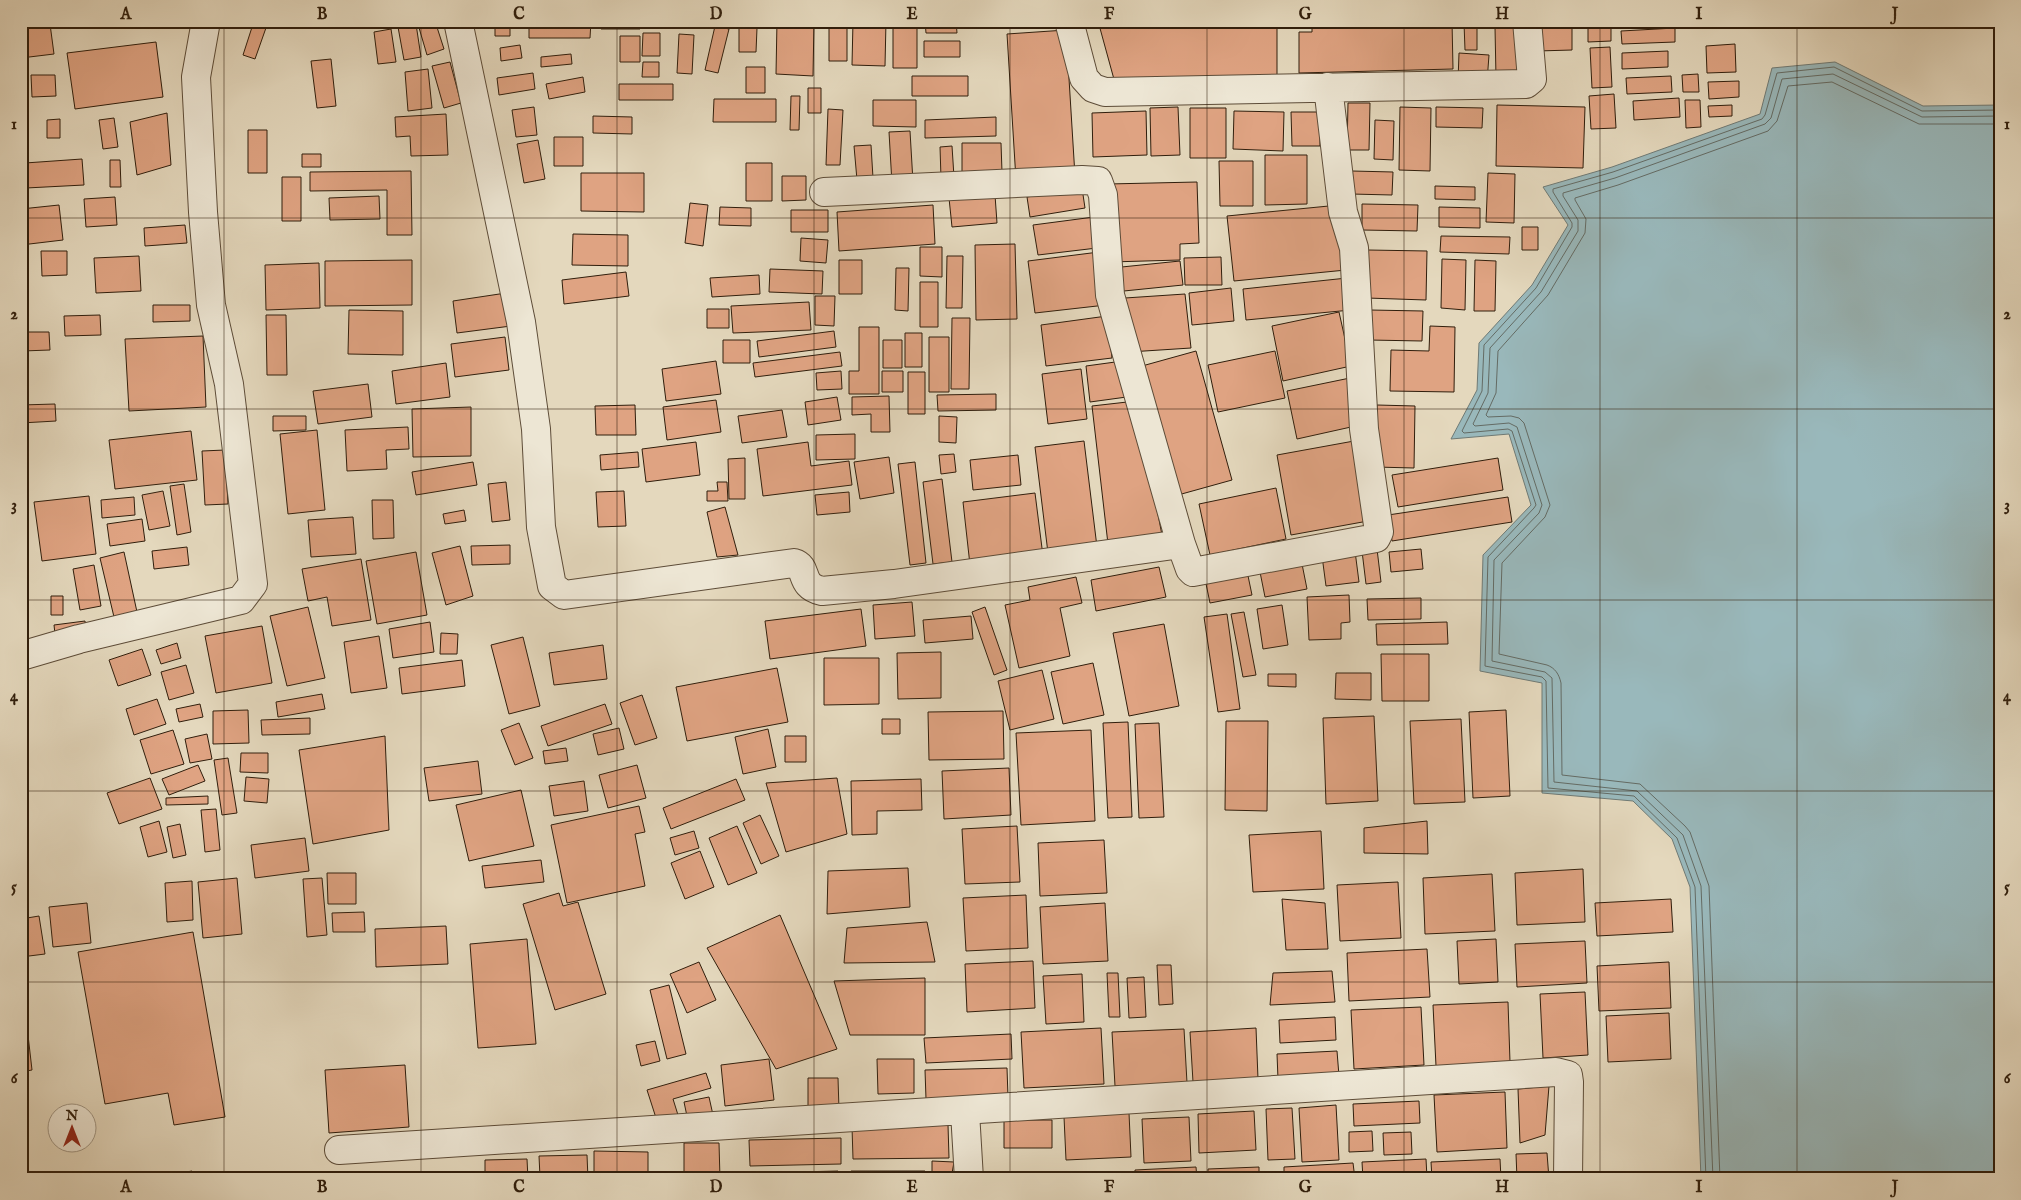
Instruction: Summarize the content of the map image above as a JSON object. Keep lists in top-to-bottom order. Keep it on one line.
{"north":"top","grid":{"columns":["A","B","C","D","E","F","G","H","I","J"],"rows":["1","2","3","4","5","6"]}}
